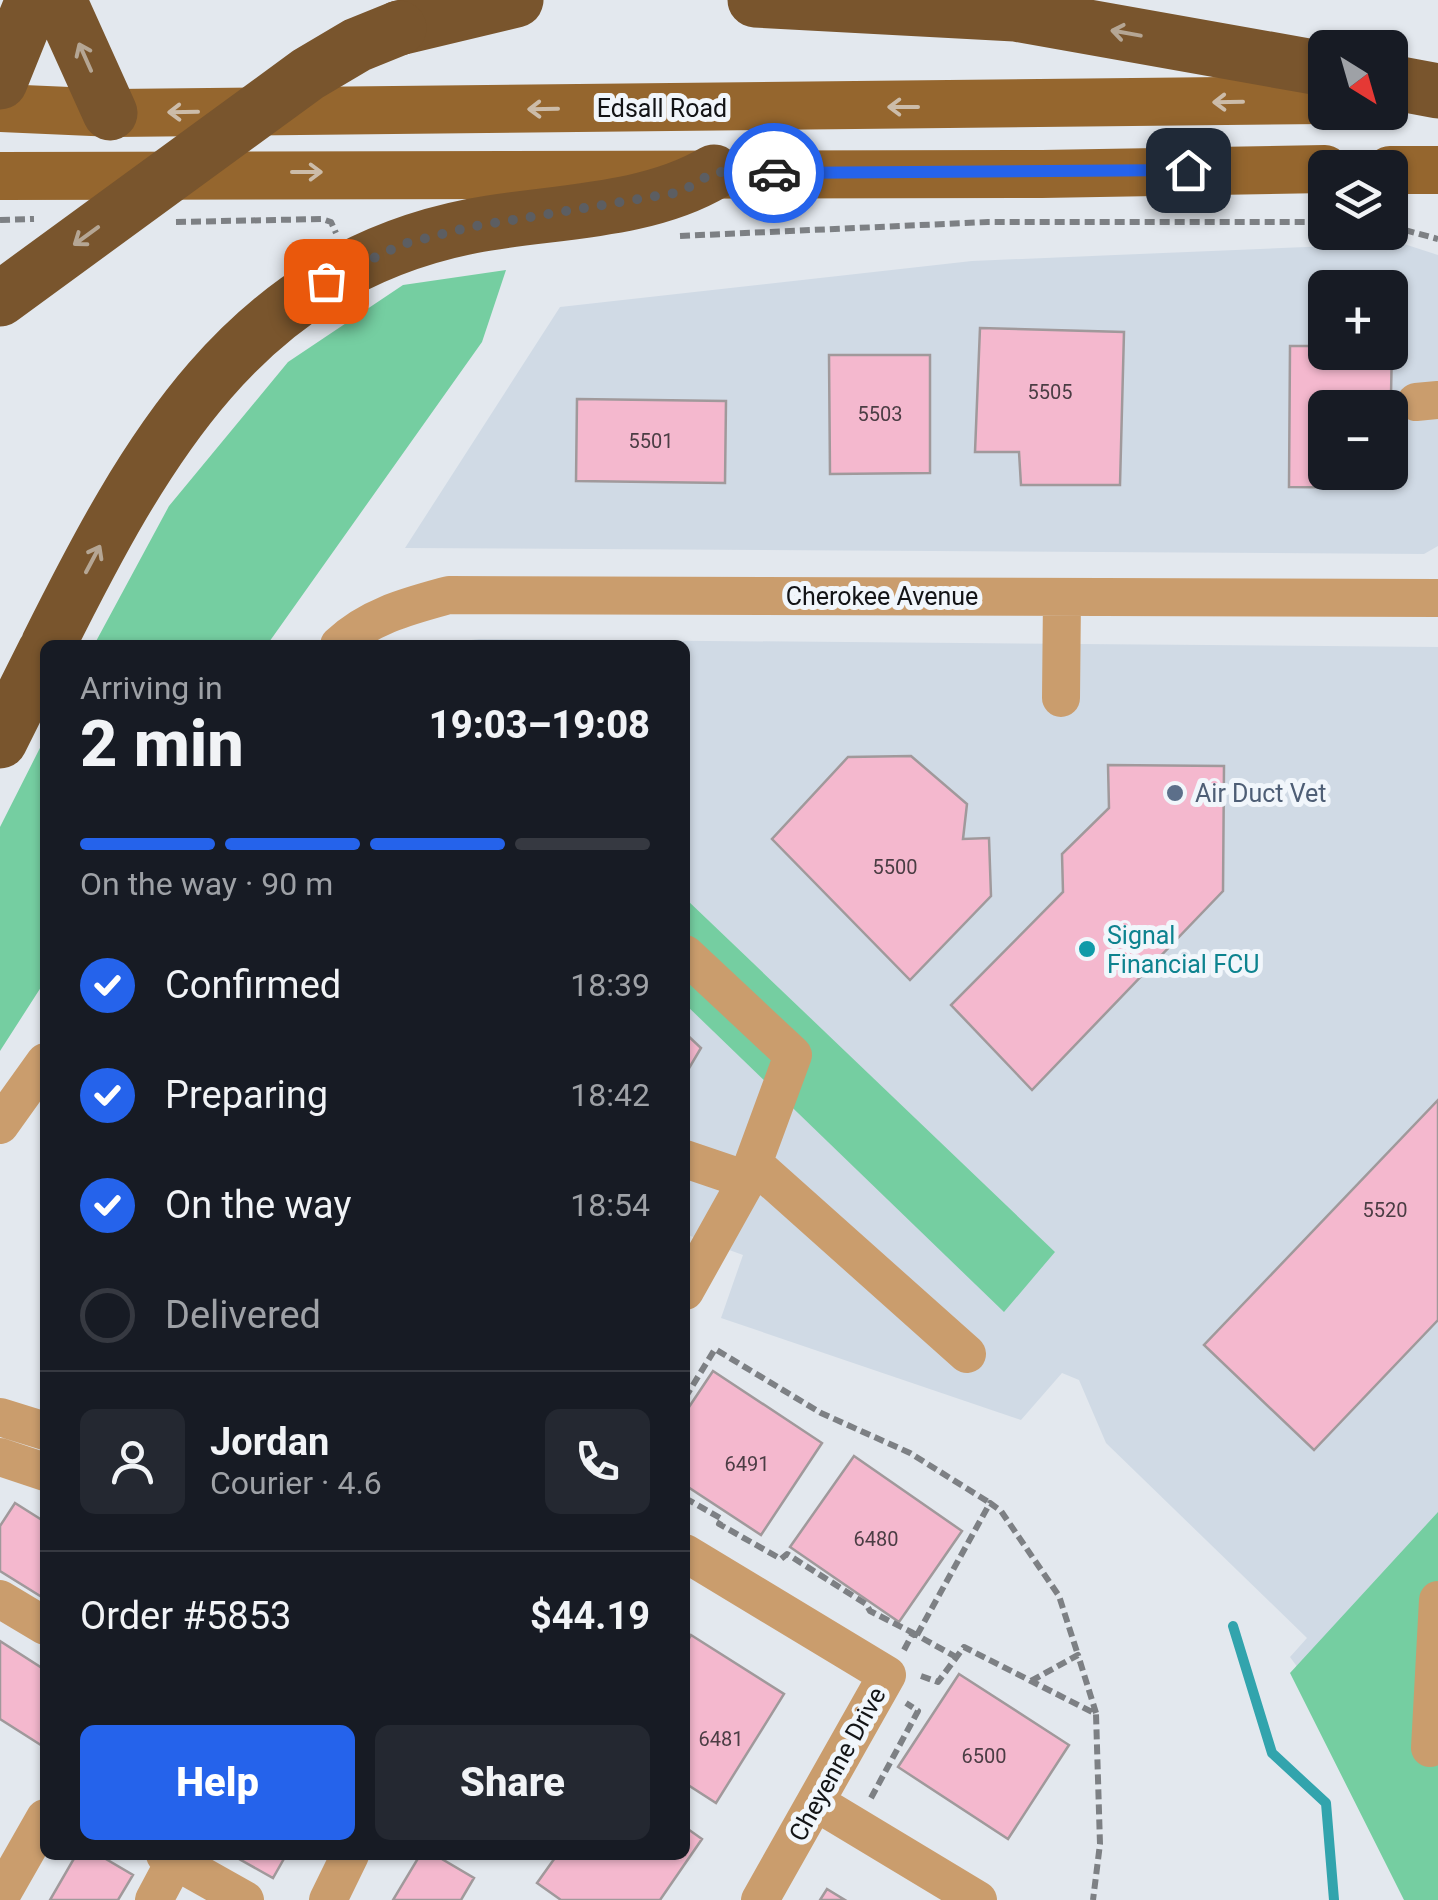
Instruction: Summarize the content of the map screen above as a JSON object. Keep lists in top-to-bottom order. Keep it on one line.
{"streets":{"main road":["Edsall Road"],"street":["Cherokee Avenue","Cheyenne Drive"]},"places":["Air Duct Vet","Signal Financial FCU"],"house_numbers":["5505","5503","5501","5500","5520","6491","6480","6481","6500"],"north":"bottom right","page":{"map_buttons":["+","−"],"heading":["2 min","Arriving in","19:03–19:08"],"panel":["Jordan","Courier · 4.6","Order #5853","$44.19"],"bar":"On the way · 90 m","list":[["Confirmed","18:39"],["Preparing","18:42"],["On the way","18:54"],"Delivered"],"buttons":["Help","Share"]}}
